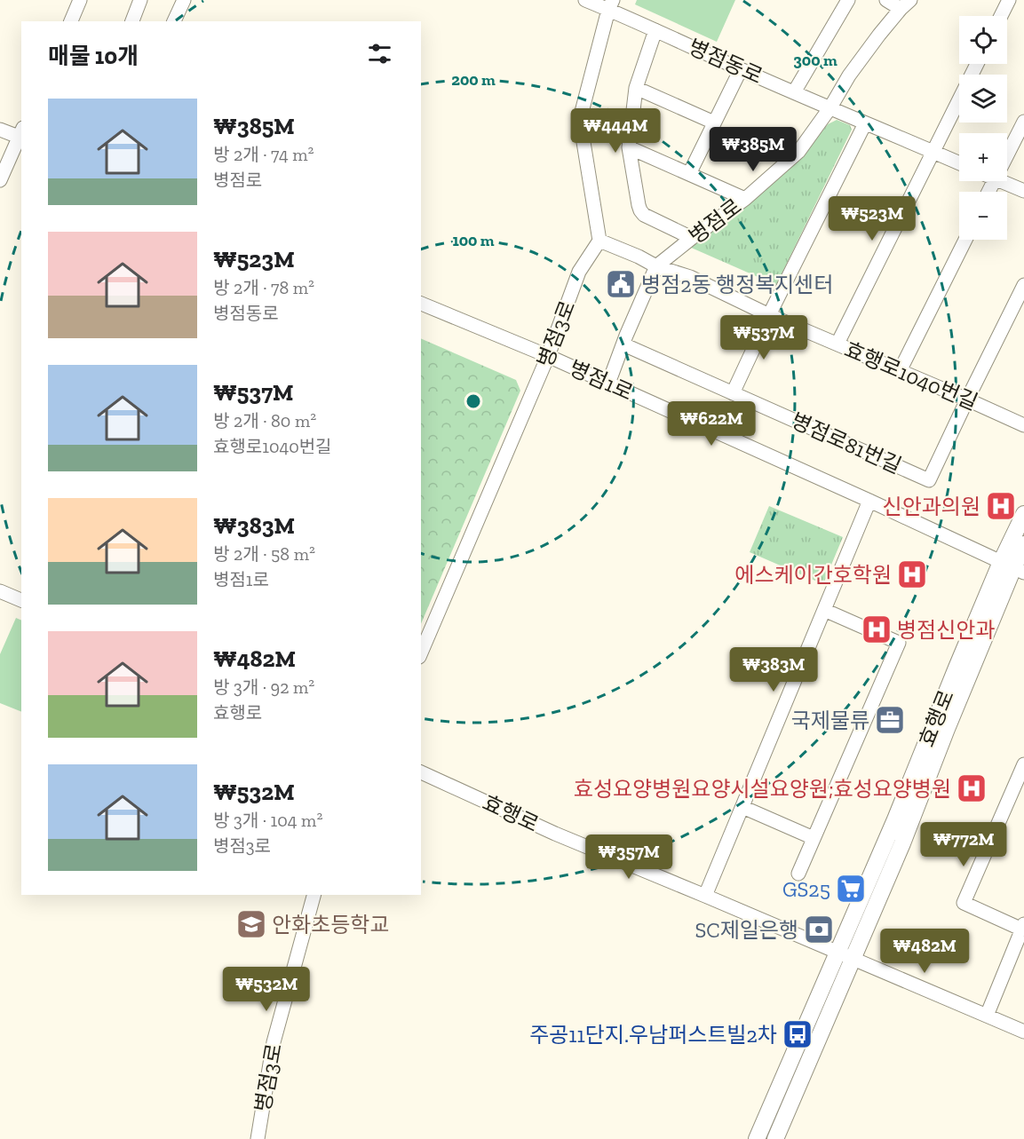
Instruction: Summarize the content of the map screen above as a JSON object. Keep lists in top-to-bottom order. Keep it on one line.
{"streets":{"main road":["효행로"],"street":["병점동로","병점로","병점3로","효행로1040번길","병점1로","병점로81번길"]},"crossings":[["병점동로","병점로"],["병점로","효행로1040번길"],["병점로","병점1로"],["병점로","병점로81번길"],["병점3로","효행로1040번길"],["병점3로","병점1로"],["효행로1040번길","병점로81번길"],["병점1로","효행로"]],"places":{"public building":["병점2동 행정복지센터"],"hospital":["신안과의원","에스케이간호학원","병점신안과","효성요양병원요양시설요양원;효성요양병원"],"office":["국제물류"],"supermarket":["GS25"],"school or university":["안화초등학교"],"bank":["SC제일은행"],"bus stop":["주공11단지.우남퍼스트빌2차"]},"page":{"map_buttons":["+","−"],"heading":"매물 10개","list":[{"name":"₩385M","note":"방 2개 · 74 m² · 병점로"},{"name":"₩523M","note":"방 2개 · 78 m² · 병점동로"},{"name":"₩537M","note":"방 2개 · 80 m² · 효행로1040번길"},{"name":"₩383M","note":"방 2개 · 58 m² · 병점1로"},{"name":"₩482M","note":"방 3개 · 92 m² · 효행로"},{"name":"₩532M","note":"방 3개 · 104 m² · 병점3로"}],"price":["₩444M","₩385M","₩523M","₩537M","₩622M","₩383M","₩772M","₩357M","₩482M","₩532M"]},"rings":["300 m","200 m","100 m"]}
